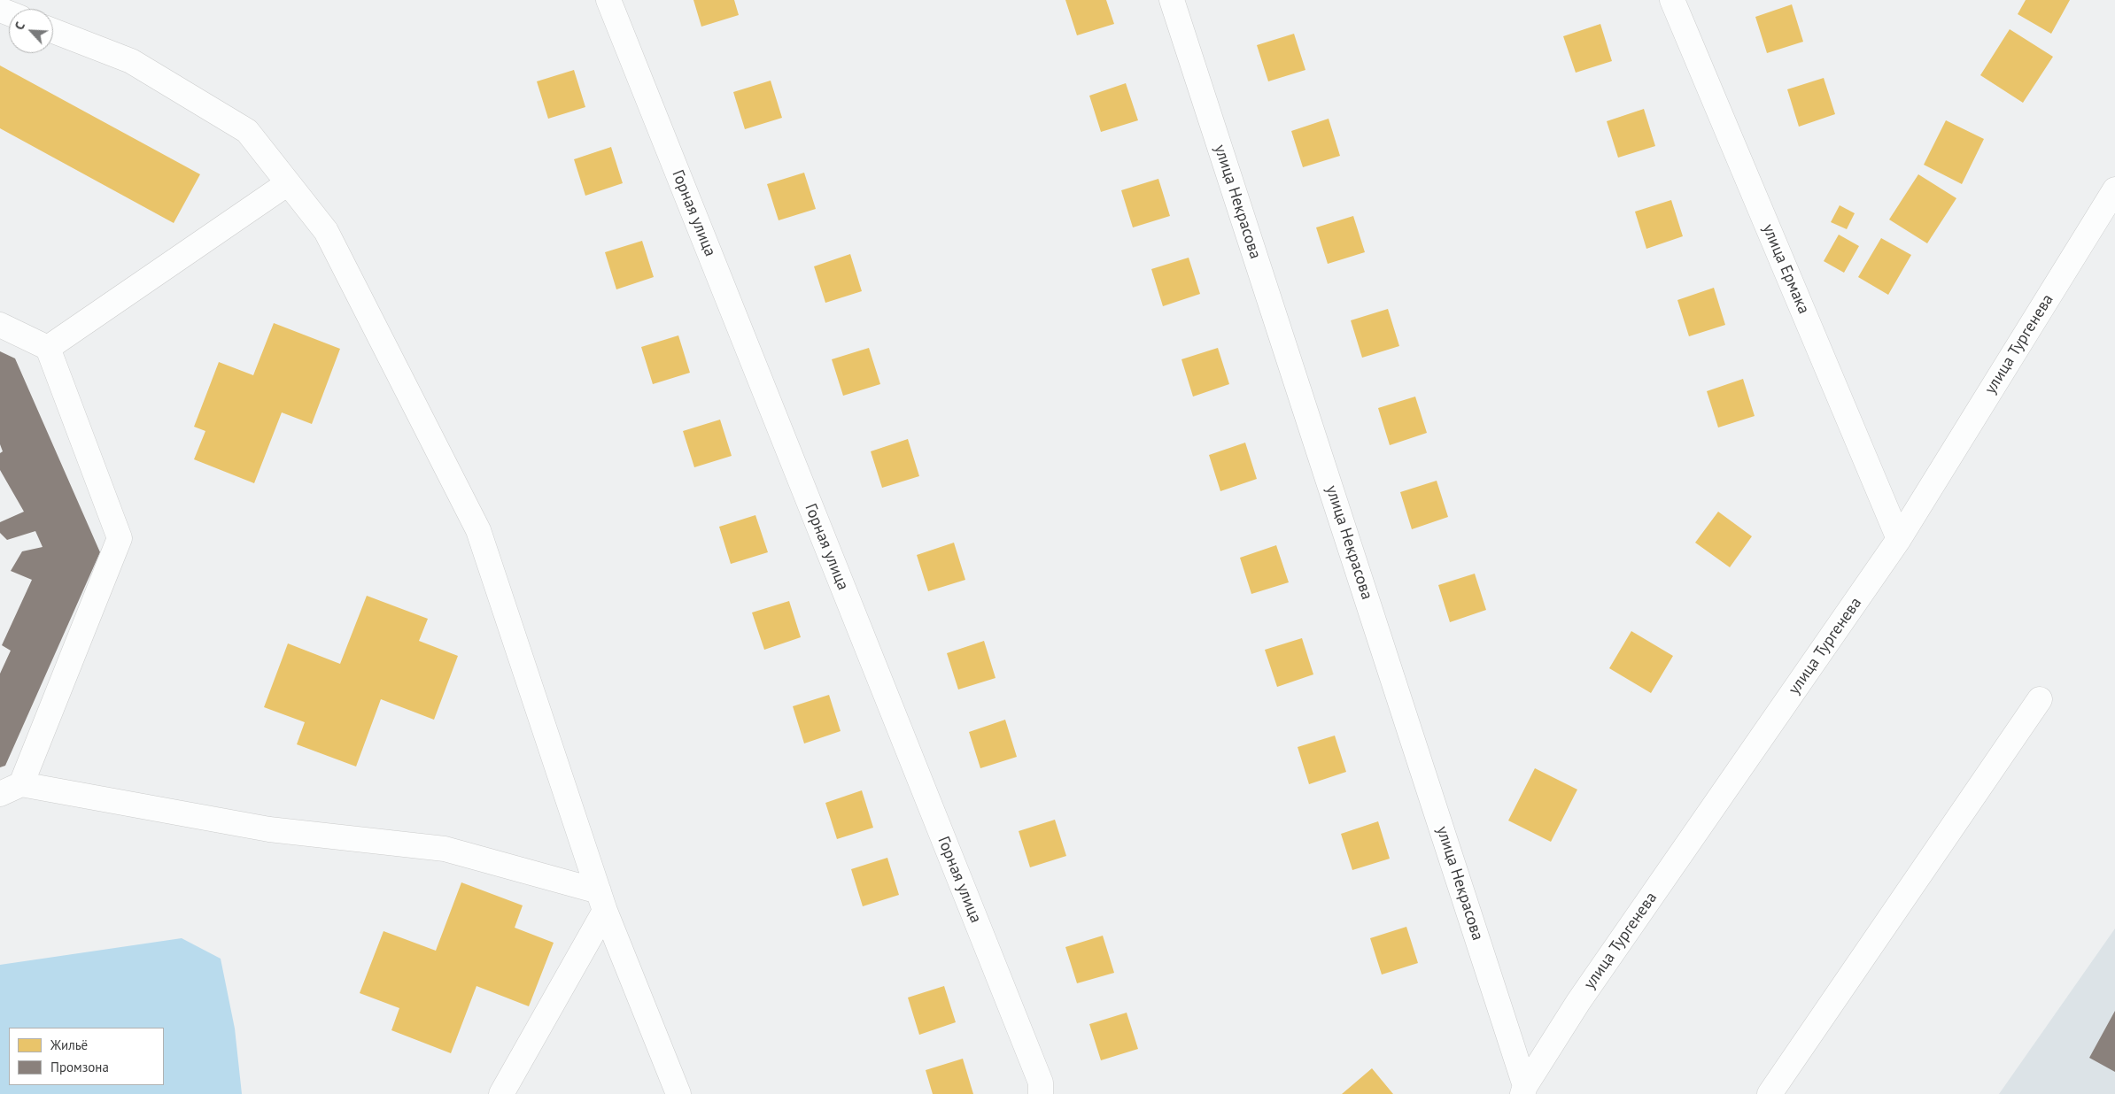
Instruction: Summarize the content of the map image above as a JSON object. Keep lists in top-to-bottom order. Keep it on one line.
{"streets":{"street":["улица Некрасова","Горная улица","улица Ермака","улица Тургенева"]},"crossings":[["улица Некрасова","улица Тургенева"],["улица Ермака","улица Тургенева"]],"legend":["Жильё","Промзона"],"north":"top left"}
